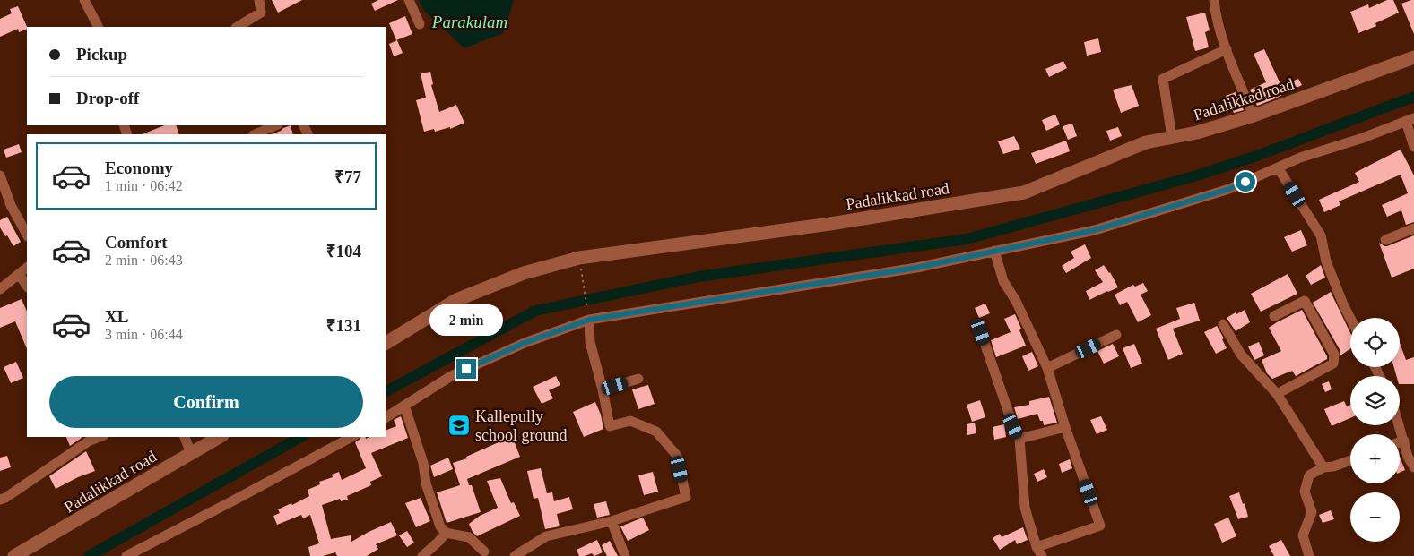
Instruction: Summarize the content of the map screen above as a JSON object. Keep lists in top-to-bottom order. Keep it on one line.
{"streets":{"street":["Padalikkad road"]},"water":["Parakulam"],"places":{"school or university":["Kallepully school ground"]},"page":{"banner":["Pickup","Drop-off"],"list":[{"name":"Economy","note":"1 min · 06:42","value":"₹77"},{"name":"Comfort","note":"2 min · 06:43","value":"₹104"},{"name":"XL","note":"3 min · 06:44","value":"₹131"}],"bubble":"2 min","map_buttons":["+","−"],"buttons":"Confirm"}}
